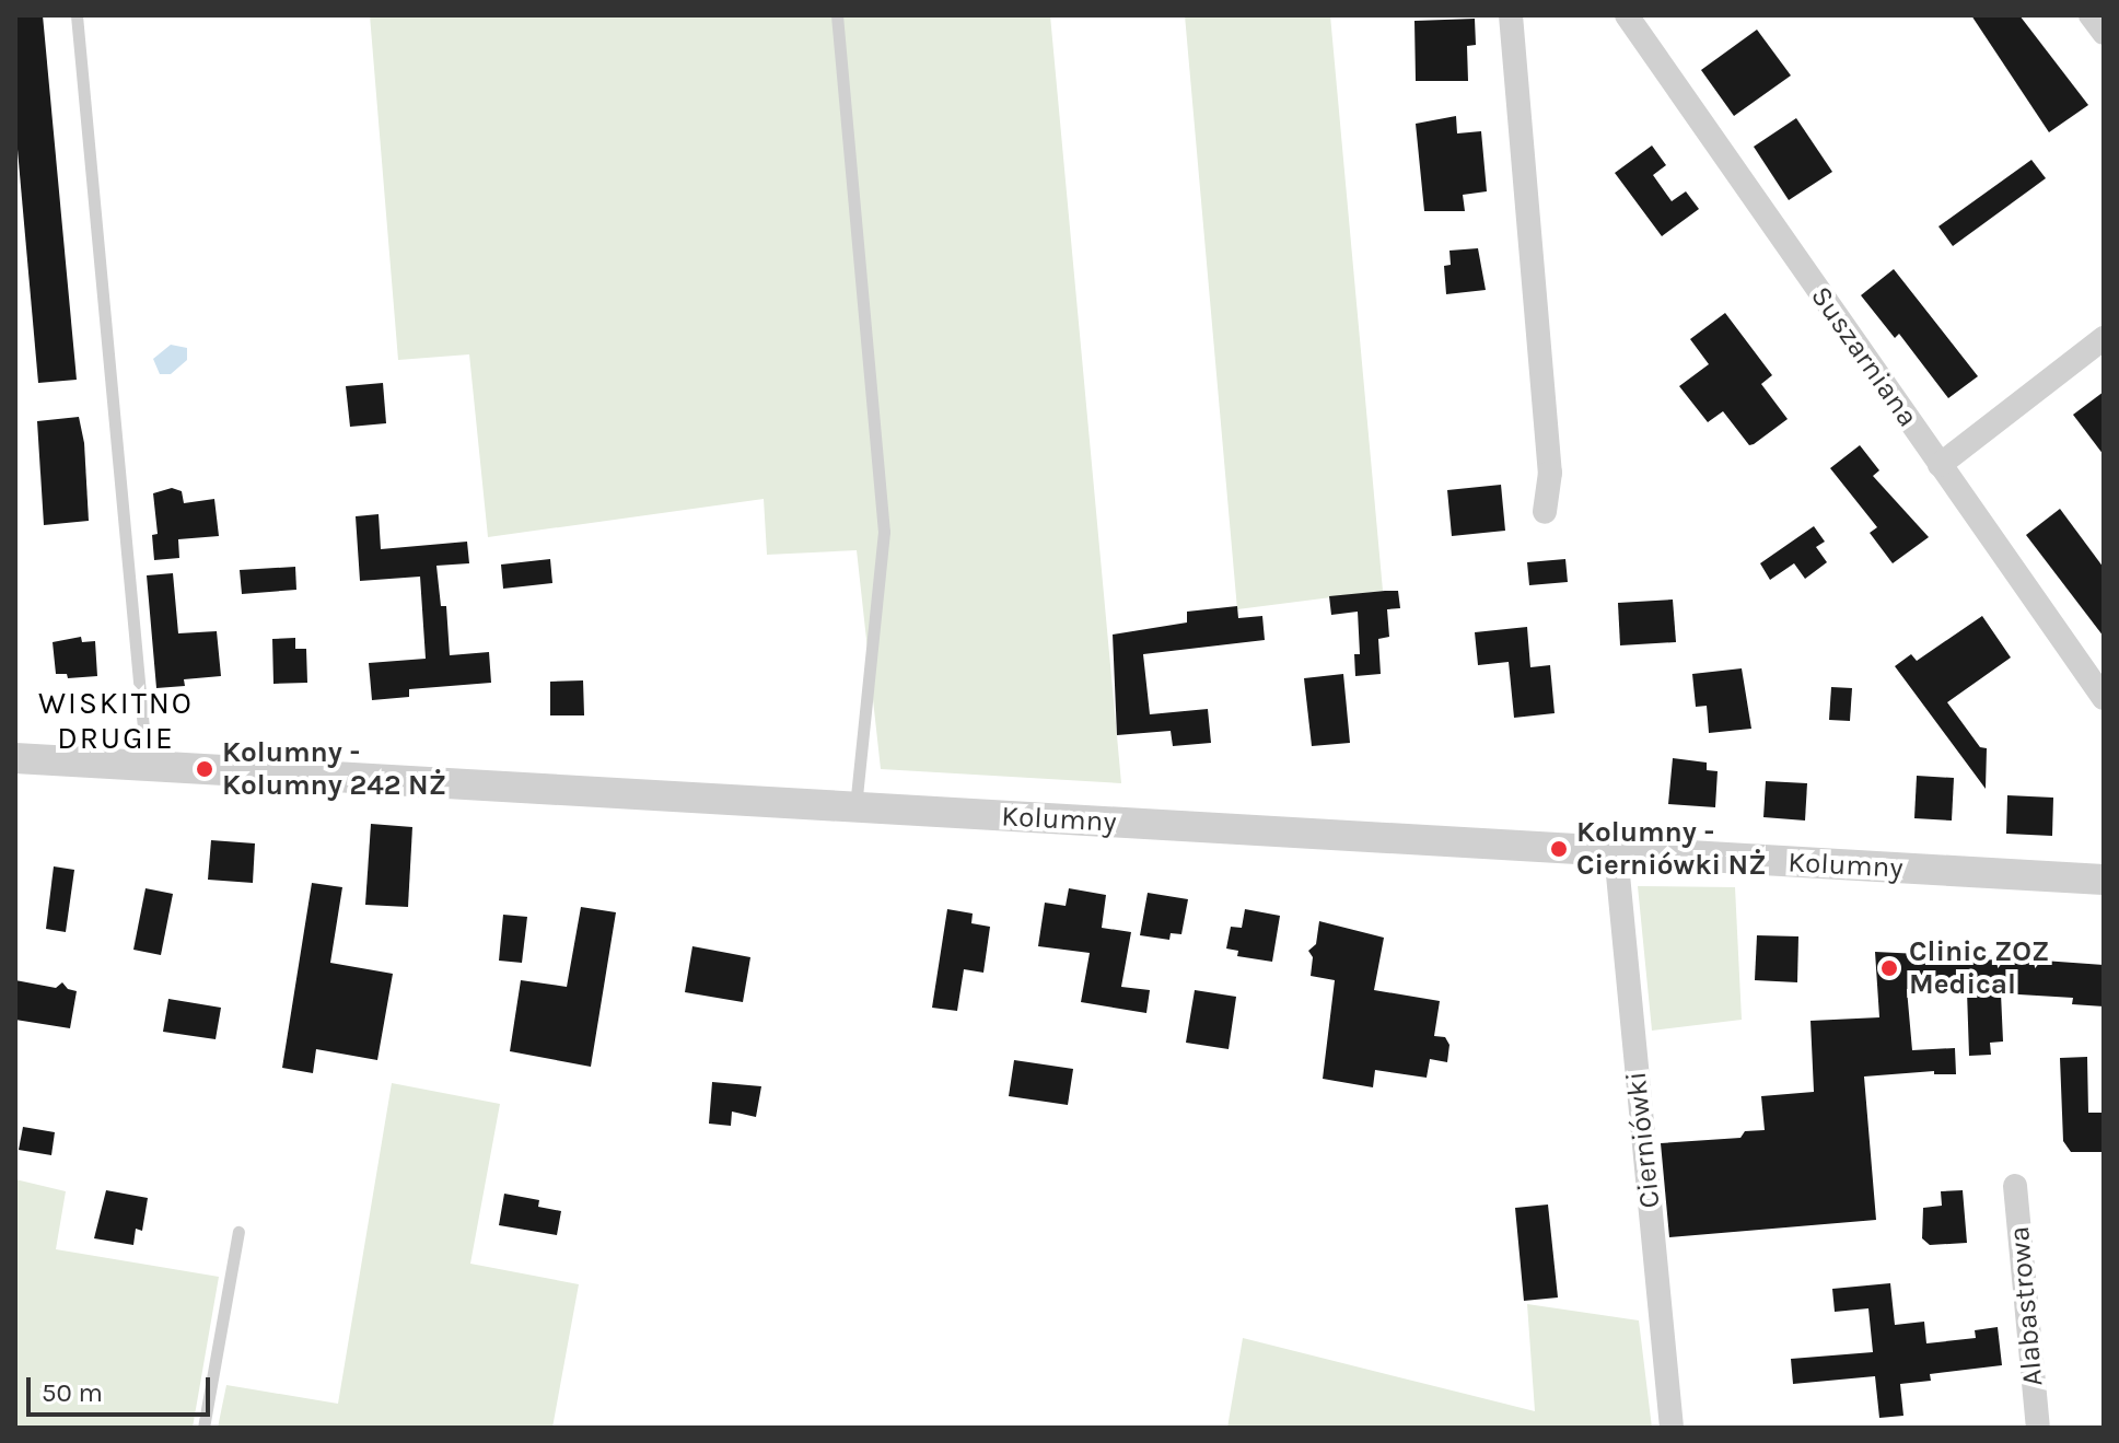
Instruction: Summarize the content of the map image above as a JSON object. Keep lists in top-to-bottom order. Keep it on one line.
{"streets":{"street":["Suszarniana","Kolumny","Cierniówki","Alabastrowa"]},"crossings":[["Kolumny","Cierniówki"]],"districts":["WISKITNO DRUGIE"],"places":["Kolumny - Kolumny 242 NŻ","Kolumny - Cierniówki NŻ","Clinic ZOZ Medical"],"scale_bar":"50 m"}
